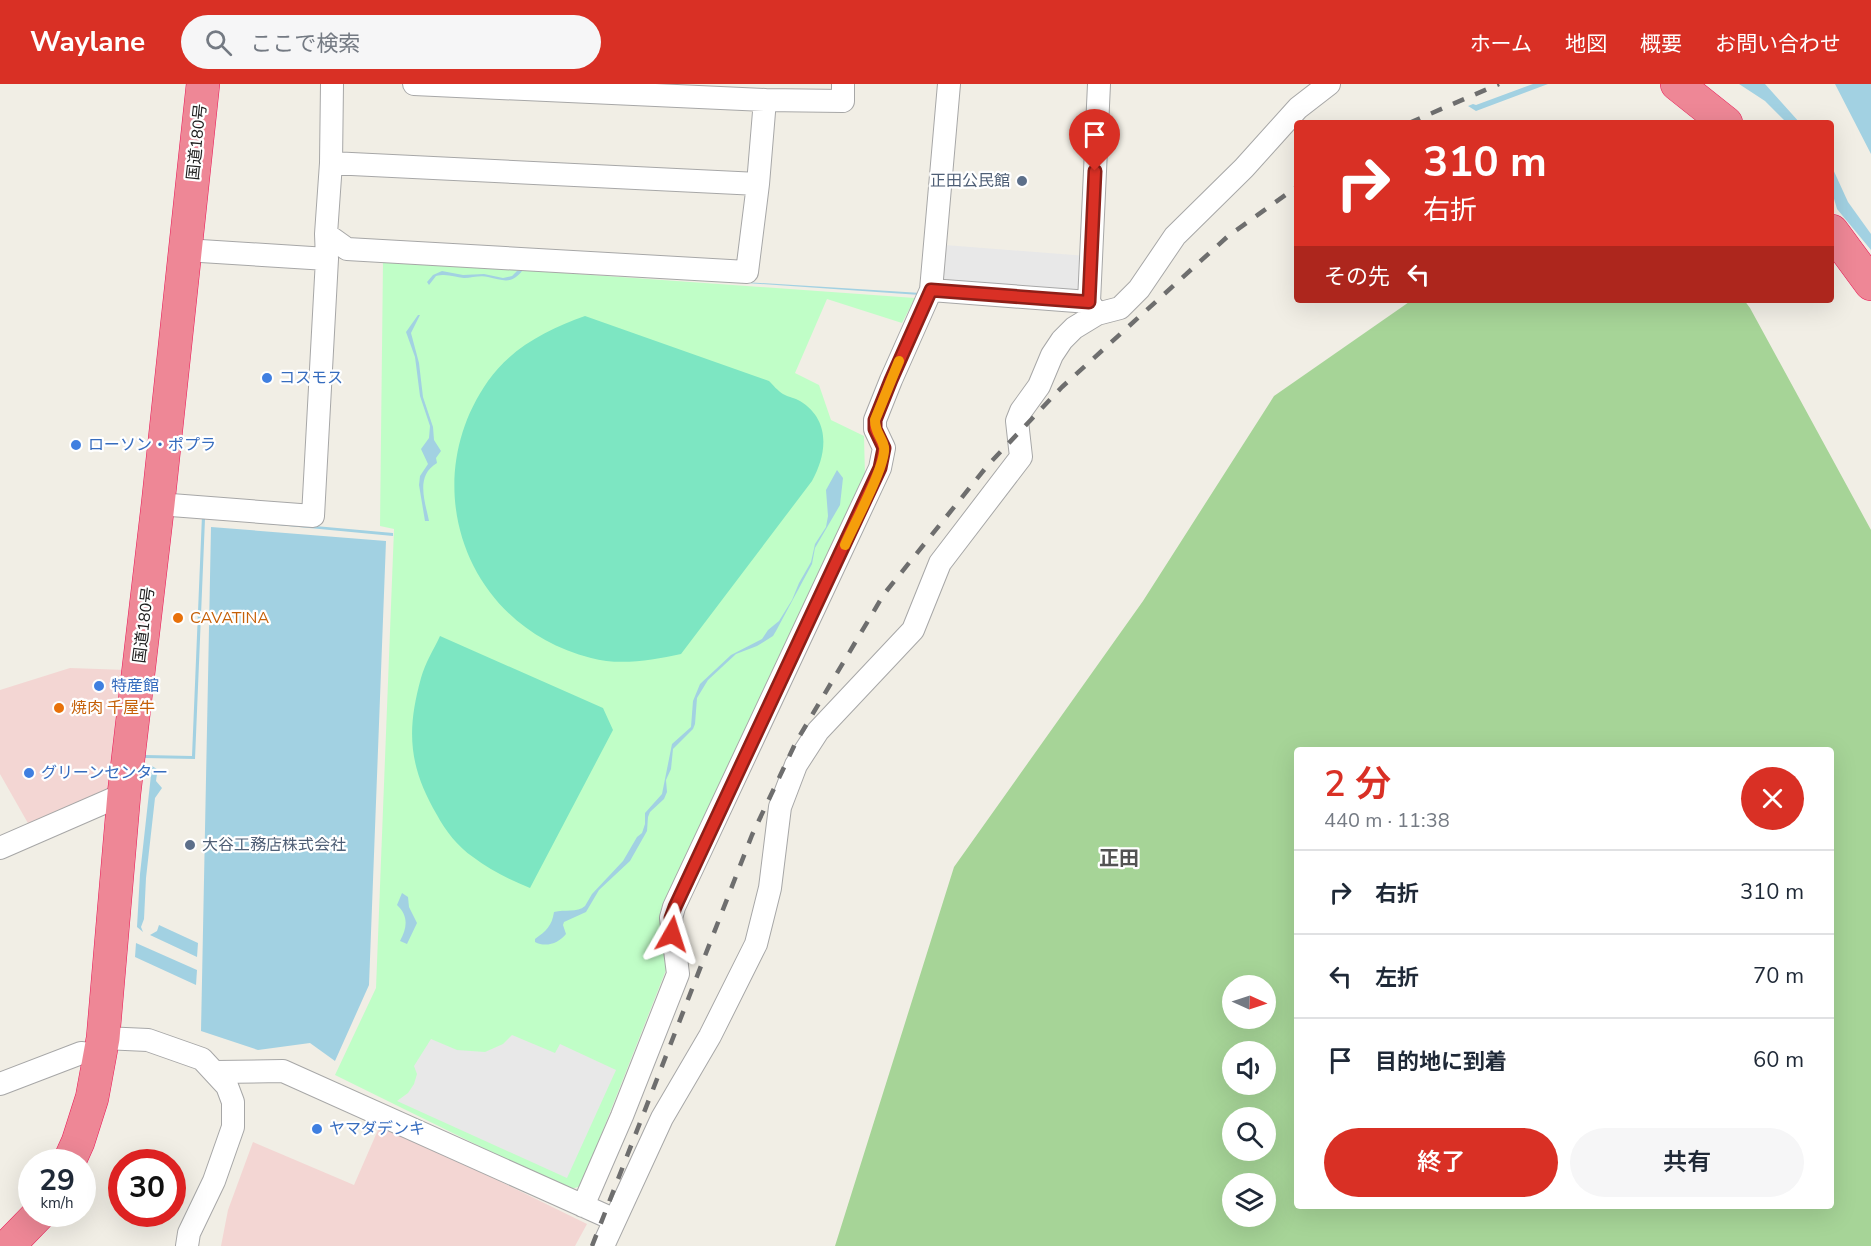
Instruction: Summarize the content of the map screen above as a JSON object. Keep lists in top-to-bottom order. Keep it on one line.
{"streets":{"highway":["国道180号"]},"districts":["正田"],"places":["正田公民館","コスモス","ローソン・ポプラ","CAVATINA","特産館","焼肉 千屋牛","グリーンセンター","大谷工務店株式会社","ヤマダデンキ"],"north":"right","page":{"header":"Waylane","search":"ここで検索","nav":["ホーム","地図","概要","お問い合わせ"],"turn":["310 m","右折"],"then":"その先","heading":["2 分","440 m · 11:38"],"list":[{"name":"右折","value":"310 m"},{"name":"左折","value":"70 m"},{"name":"目的地に到着","value":"60 m"}],"buttons":["終了","共有"],"speed":"29 km/h","limit":"30"}}
